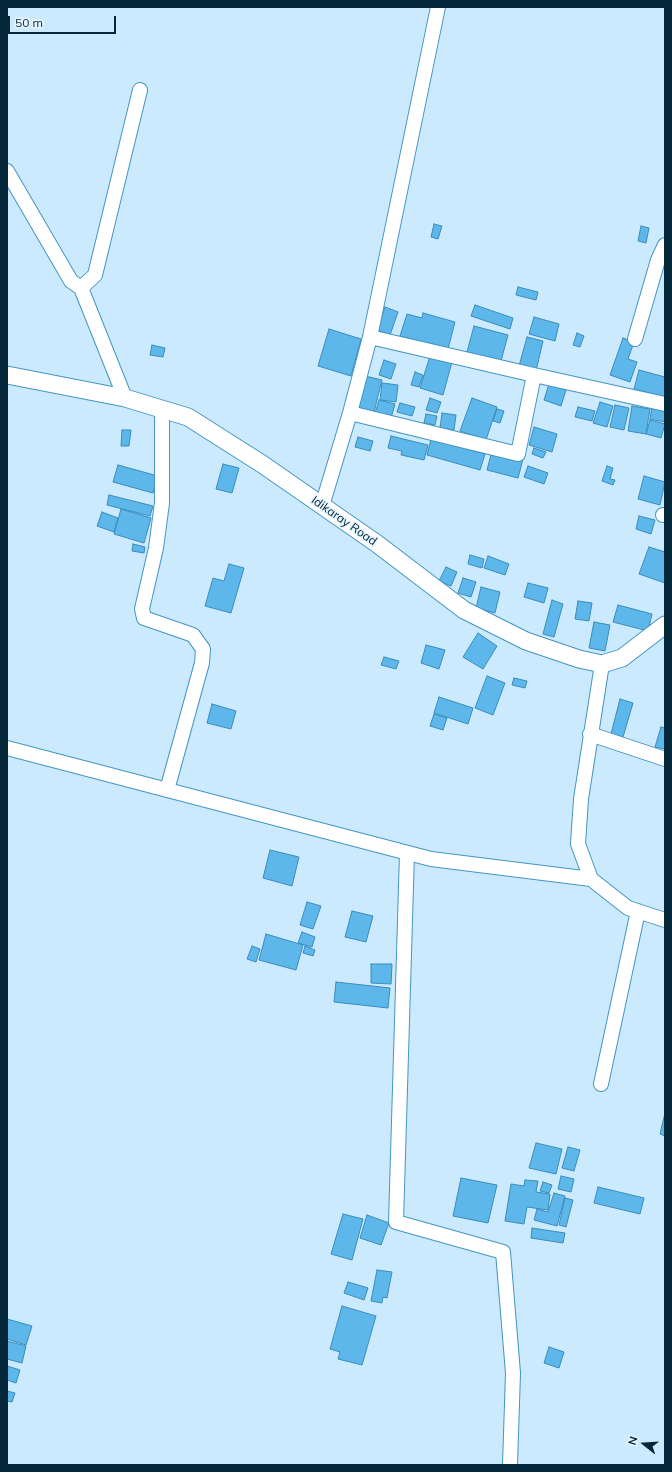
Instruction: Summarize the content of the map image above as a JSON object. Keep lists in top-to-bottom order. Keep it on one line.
{"streets":{"street":["Idikaray Road"]},"scale_bar":"50 m","north":"left"}
